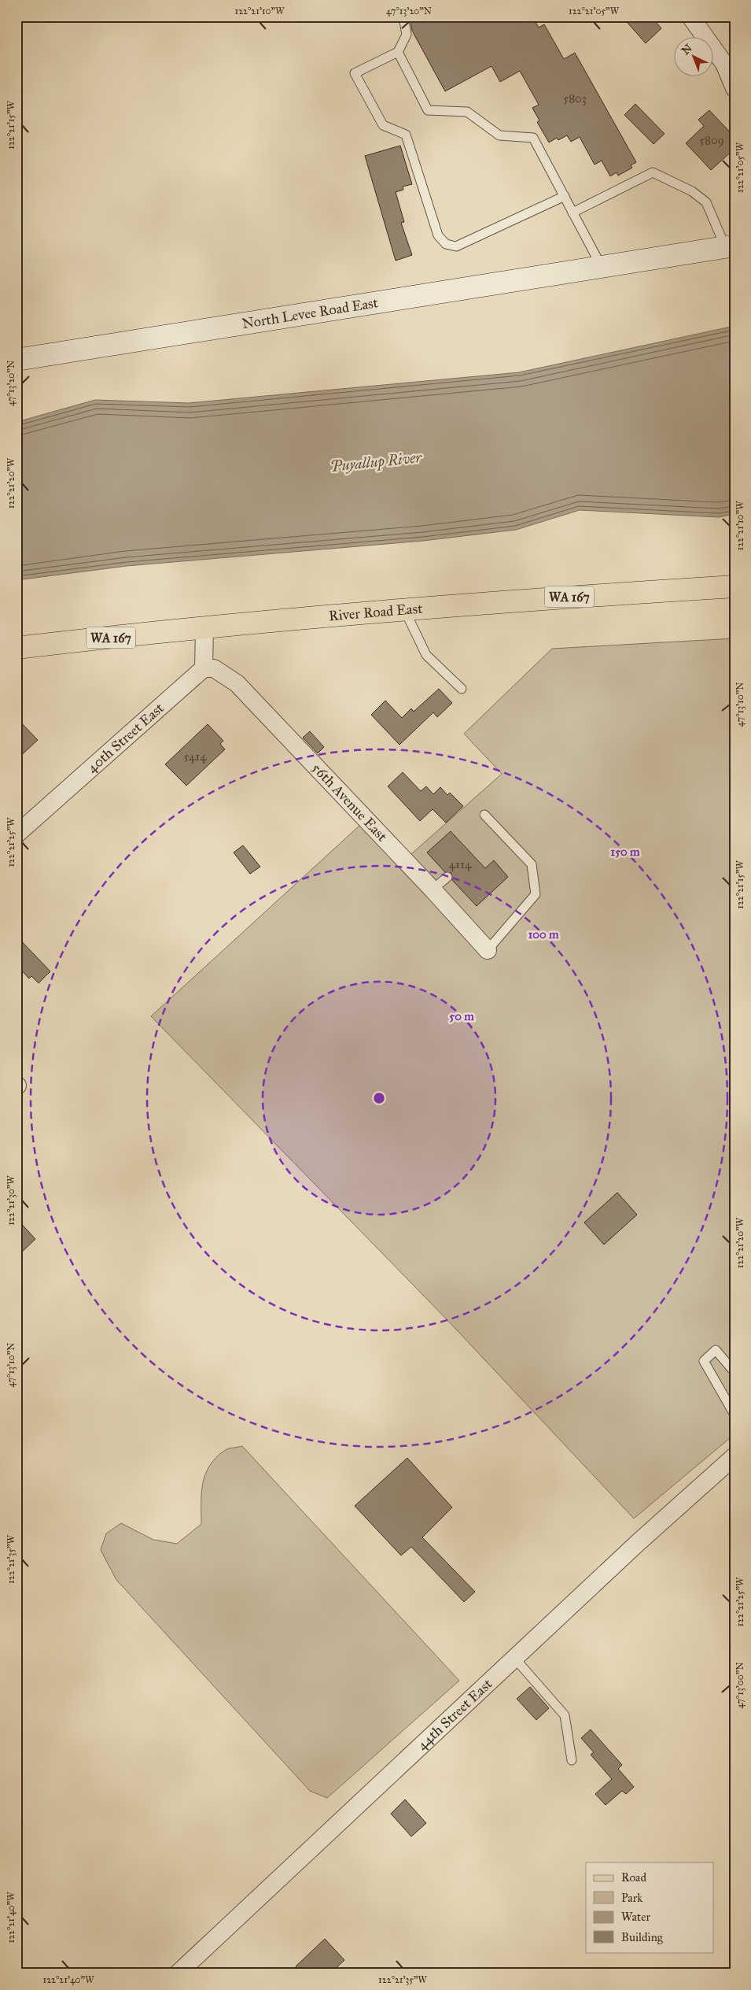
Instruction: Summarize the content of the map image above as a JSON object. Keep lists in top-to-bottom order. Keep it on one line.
{"streets":{"main road":["WA 167","River Road East"],"street":["North Levee Road East","40th Street East","56th Avenue East","44th Street East"]},"crossings":[["40th Street East","56th Avenue East"]],"water":["Puyallup River"],"house_numbers":["5803","5809","5414","4114"],"legend":["Road","Park","Water","Building"],"north":"top left","coordinates":["122°21'10\"W","47°13'20\"N","122°21'05\"W","122°21'15\"W","122°21'20\"W","47°13'10\"N","122°21'25\"W","122°21'30\"W","122°21'35\"W","47°13'00\"N","122°21'40\"W"],"rings":["150 m","100 m","50 m"]}
